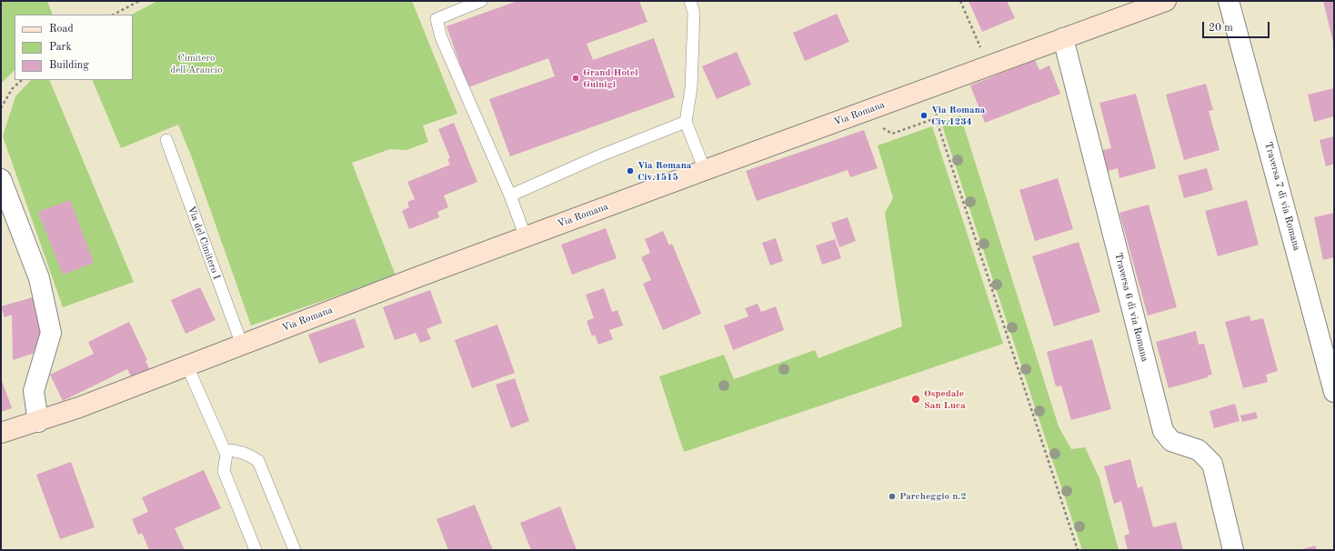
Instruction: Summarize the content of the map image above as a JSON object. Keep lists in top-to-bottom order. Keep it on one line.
{"streets":{"main road":["Via Romana"],"street":["Traversa 7 di via Romana","Traversa 6 di via Romana"],"lane":["Via del Cimitero I"]},"crossings":[["Via Romana","Via del Cimitero I"],["Via Romana","Traversa 6 di via Romana"]],"parks":["Cimitero dell'Arancio"],"places":["Grand Hotel Guinigi","Via Romana Civ.1234","Via Romana Civ.1515","Ospedale San Luca","Parcheggio n.2"],"legend":["Road","Park","Building"],"scale_bar":"20 m"}
